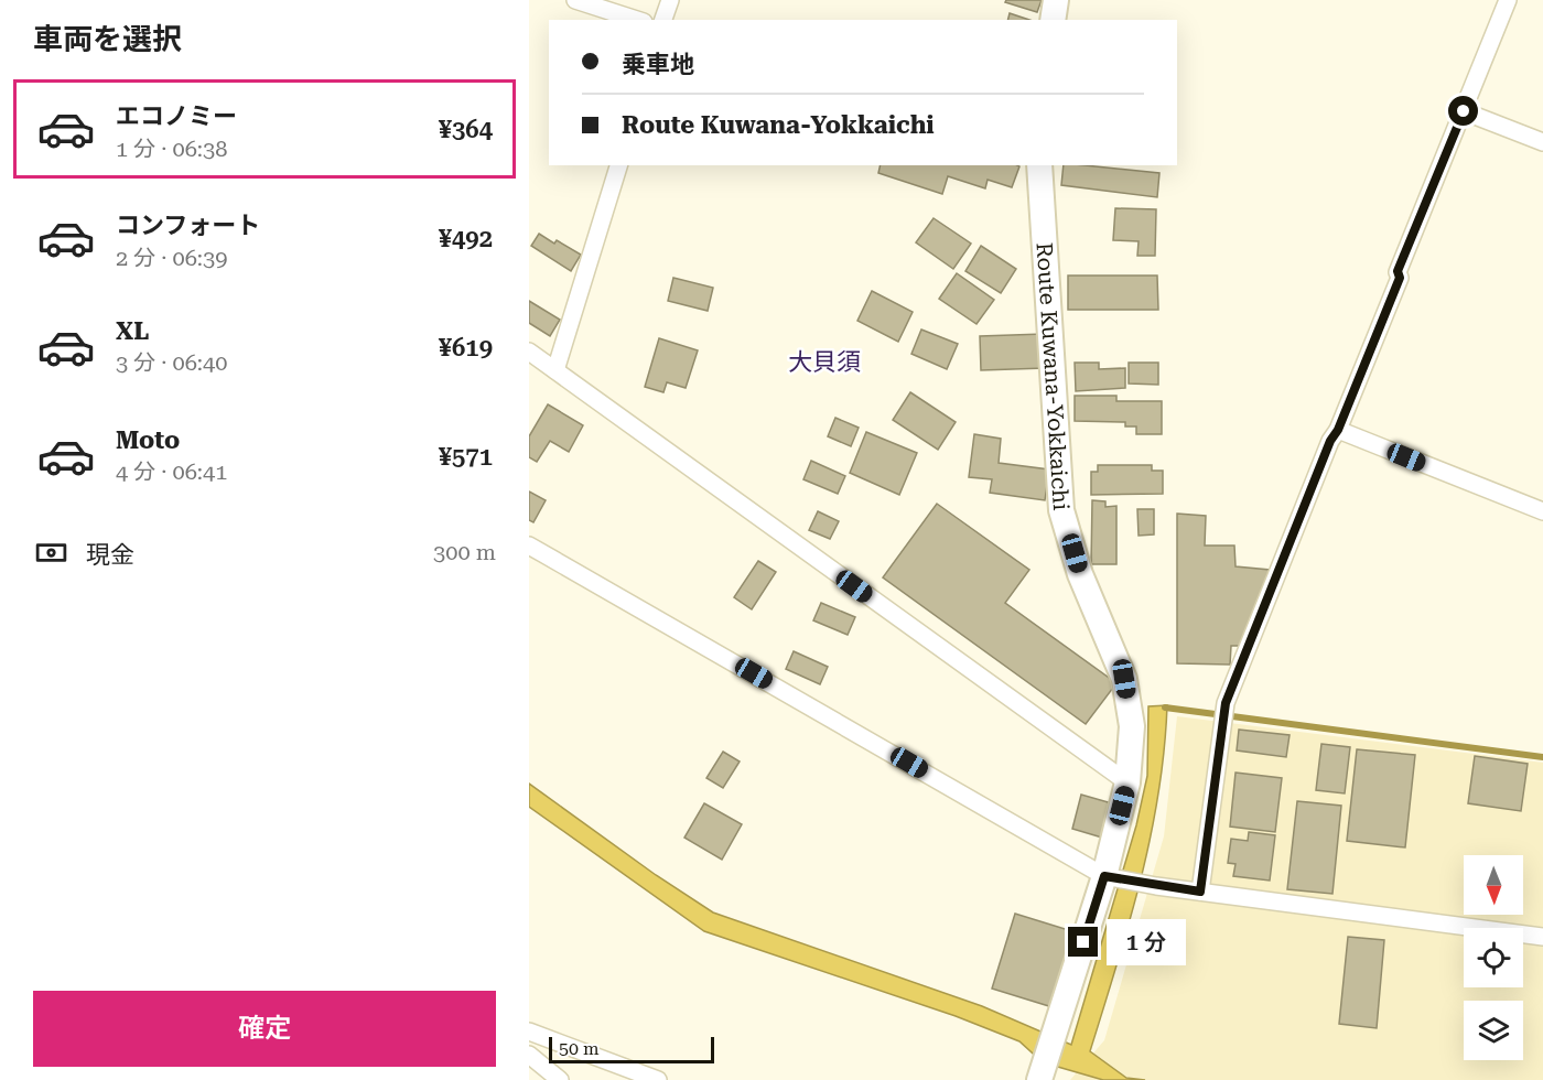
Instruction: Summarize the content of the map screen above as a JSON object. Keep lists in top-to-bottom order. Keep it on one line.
{"streets":{"main road":["Route Kuwana-Yokkaichi"]},"districts":["大貝須"],"scale_bar":"50 m","north":"bottom","page":{"heading":"車両を選択","banner":["乗車地","Route Kuwana-Yokkaichi"],"list":[{"name":"エコノミー","note":"1 分 · 06:38","value":"¥364"},{"name":"コンフォート","note":"2 分 · 06:39","value":"¥492"},{"name":"XL","note":"3 分 · 06:40","value":"¥619"},{"name":"Moto","note":"4 分 · 06:41","value":"¥571"}],"pay":["現金","300 m"],"bubble":"1 分","buttons":"確定","scale":"50 m"}}
